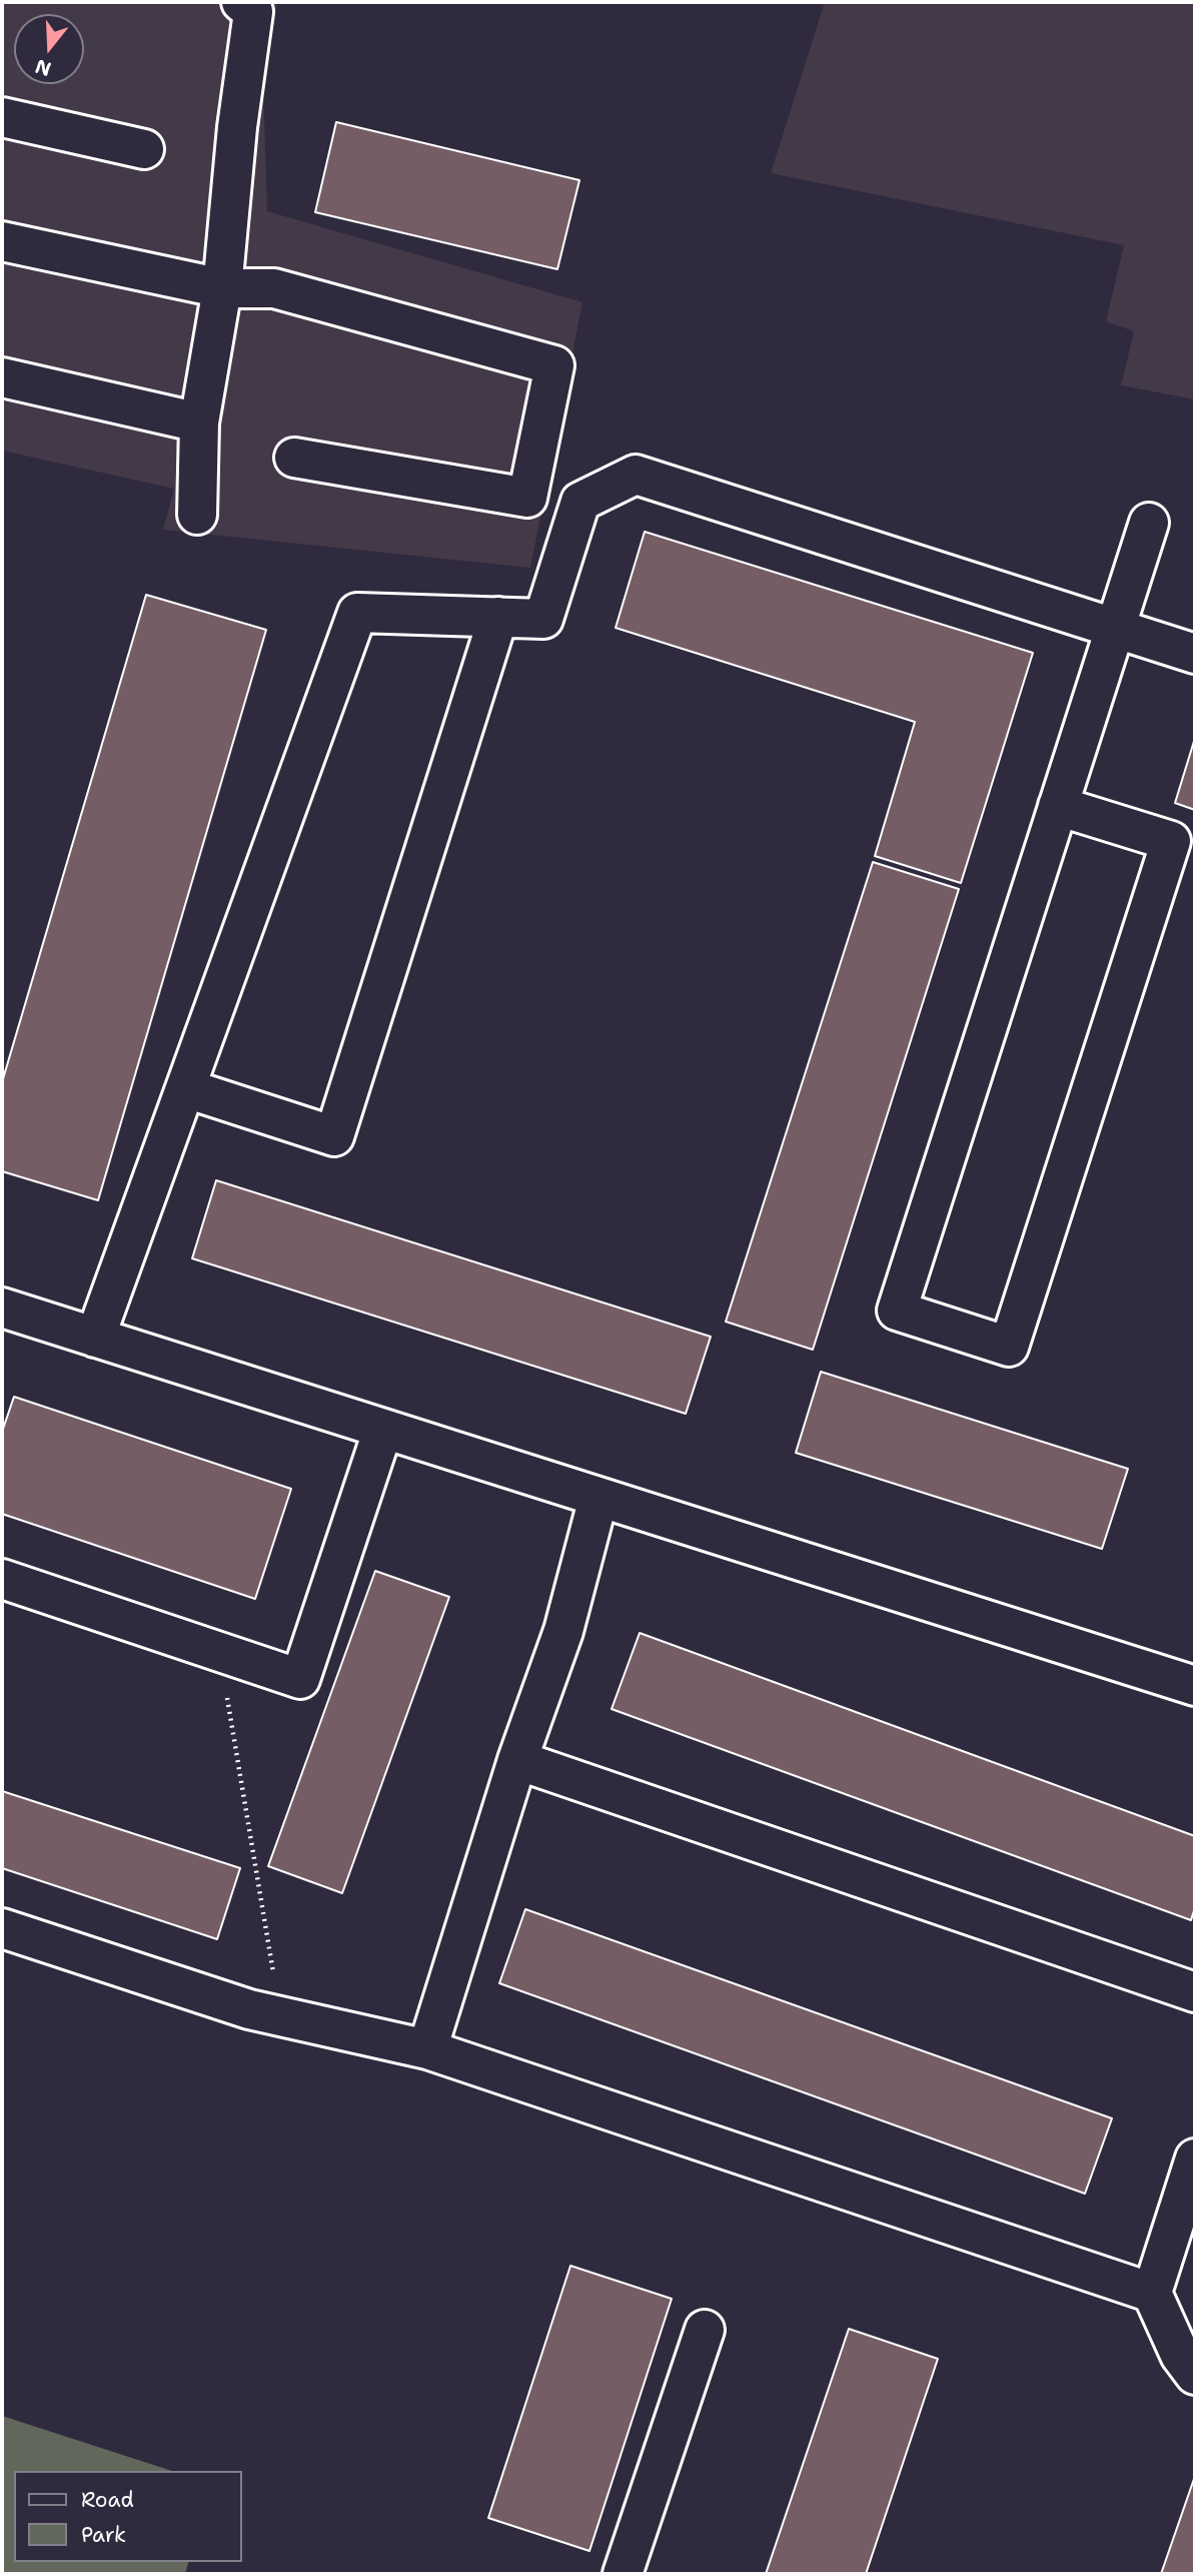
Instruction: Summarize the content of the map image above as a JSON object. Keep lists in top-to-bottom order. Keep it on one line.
{"legend":["Road","Park"],"north":"bottom"}
